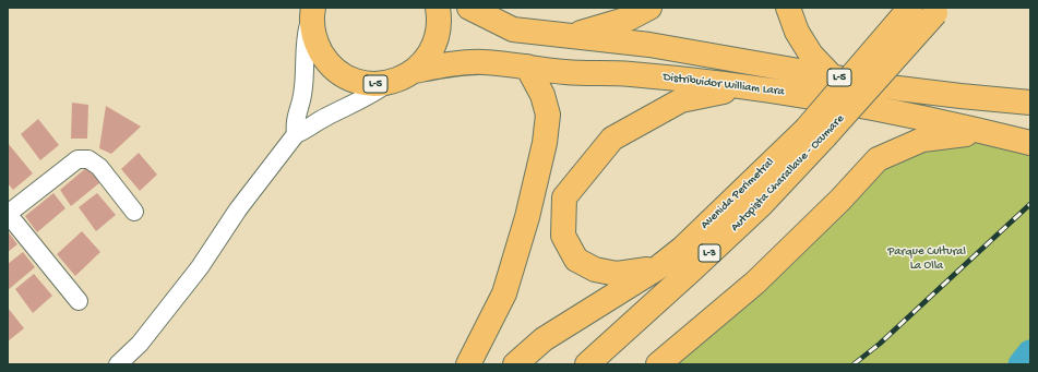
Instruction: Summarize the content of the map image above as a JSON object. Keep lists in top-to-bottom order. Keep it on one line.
{"streets":{"highway":["L-5","Distribuidor William Lara","Autopista Charallave - Ocumare","Avenida Perimetral","L-3"]},"crossings":[["Autopista Charallave - Ocumare","Avenida Perimetral"]],"parks":["Parque Cultural La Olla"]}
